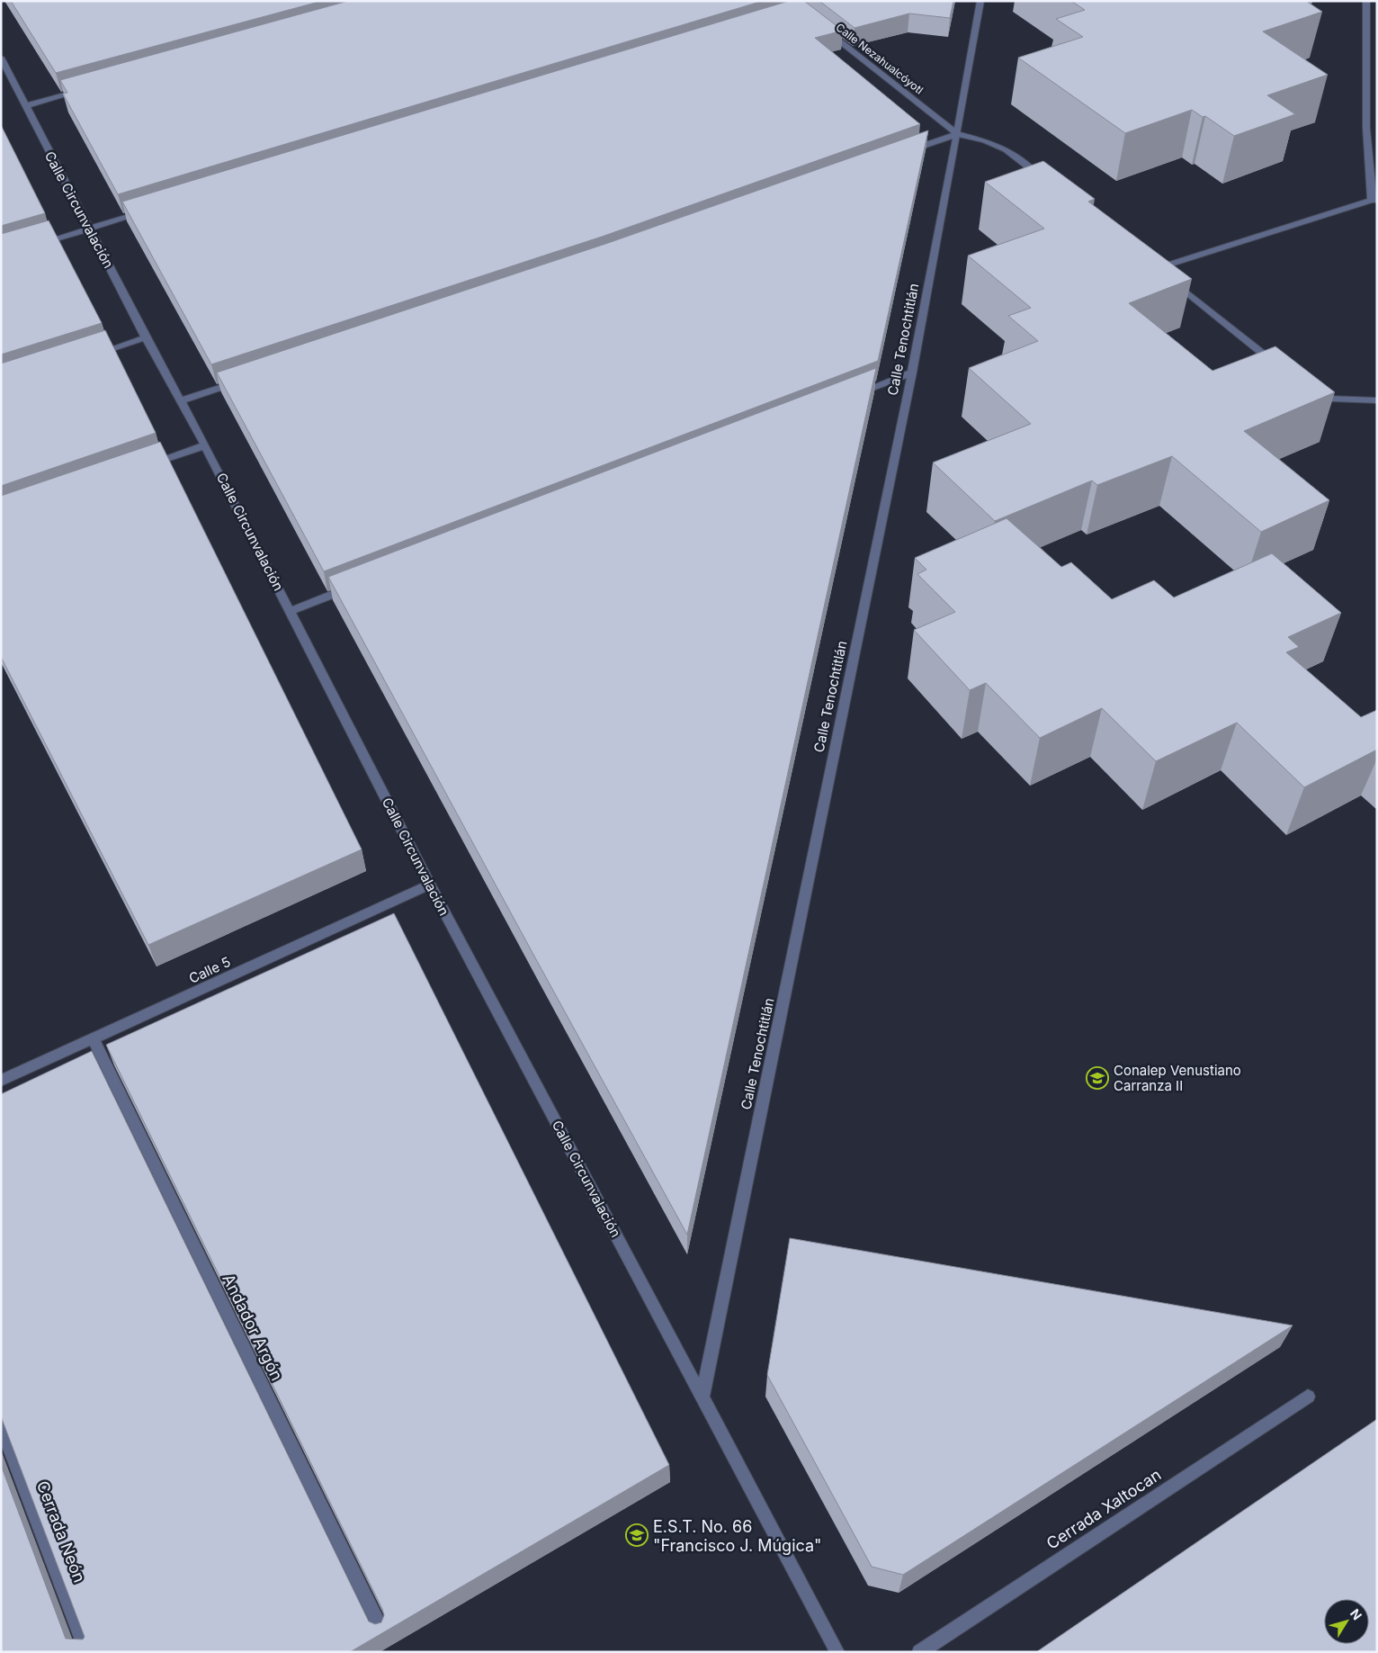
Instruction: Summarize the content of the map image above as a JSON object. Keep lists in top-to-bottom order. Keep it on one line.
{"streets":{"street":["Calle Nezahualcóyotl","Calle Circunvalación","Calle Tenochtitlán","Calle 5","Andador Argón","Cerrada Xaltocan","Cerrada Neón"]},"crossings":[["Calle Nezahualcóyotl","Calle Tenochtitlán"],["Calle Circunvalación","Calle Tenochtitlán"],["Calle Circunvalación","Calle 5"],["Calle 5","Andador Argón"]],"places":{"school or university":["Conalep Venustiano Carranza II","E.S.T. No. 66 \"Francisco J. Múgica\""]},"north":"top right"}
